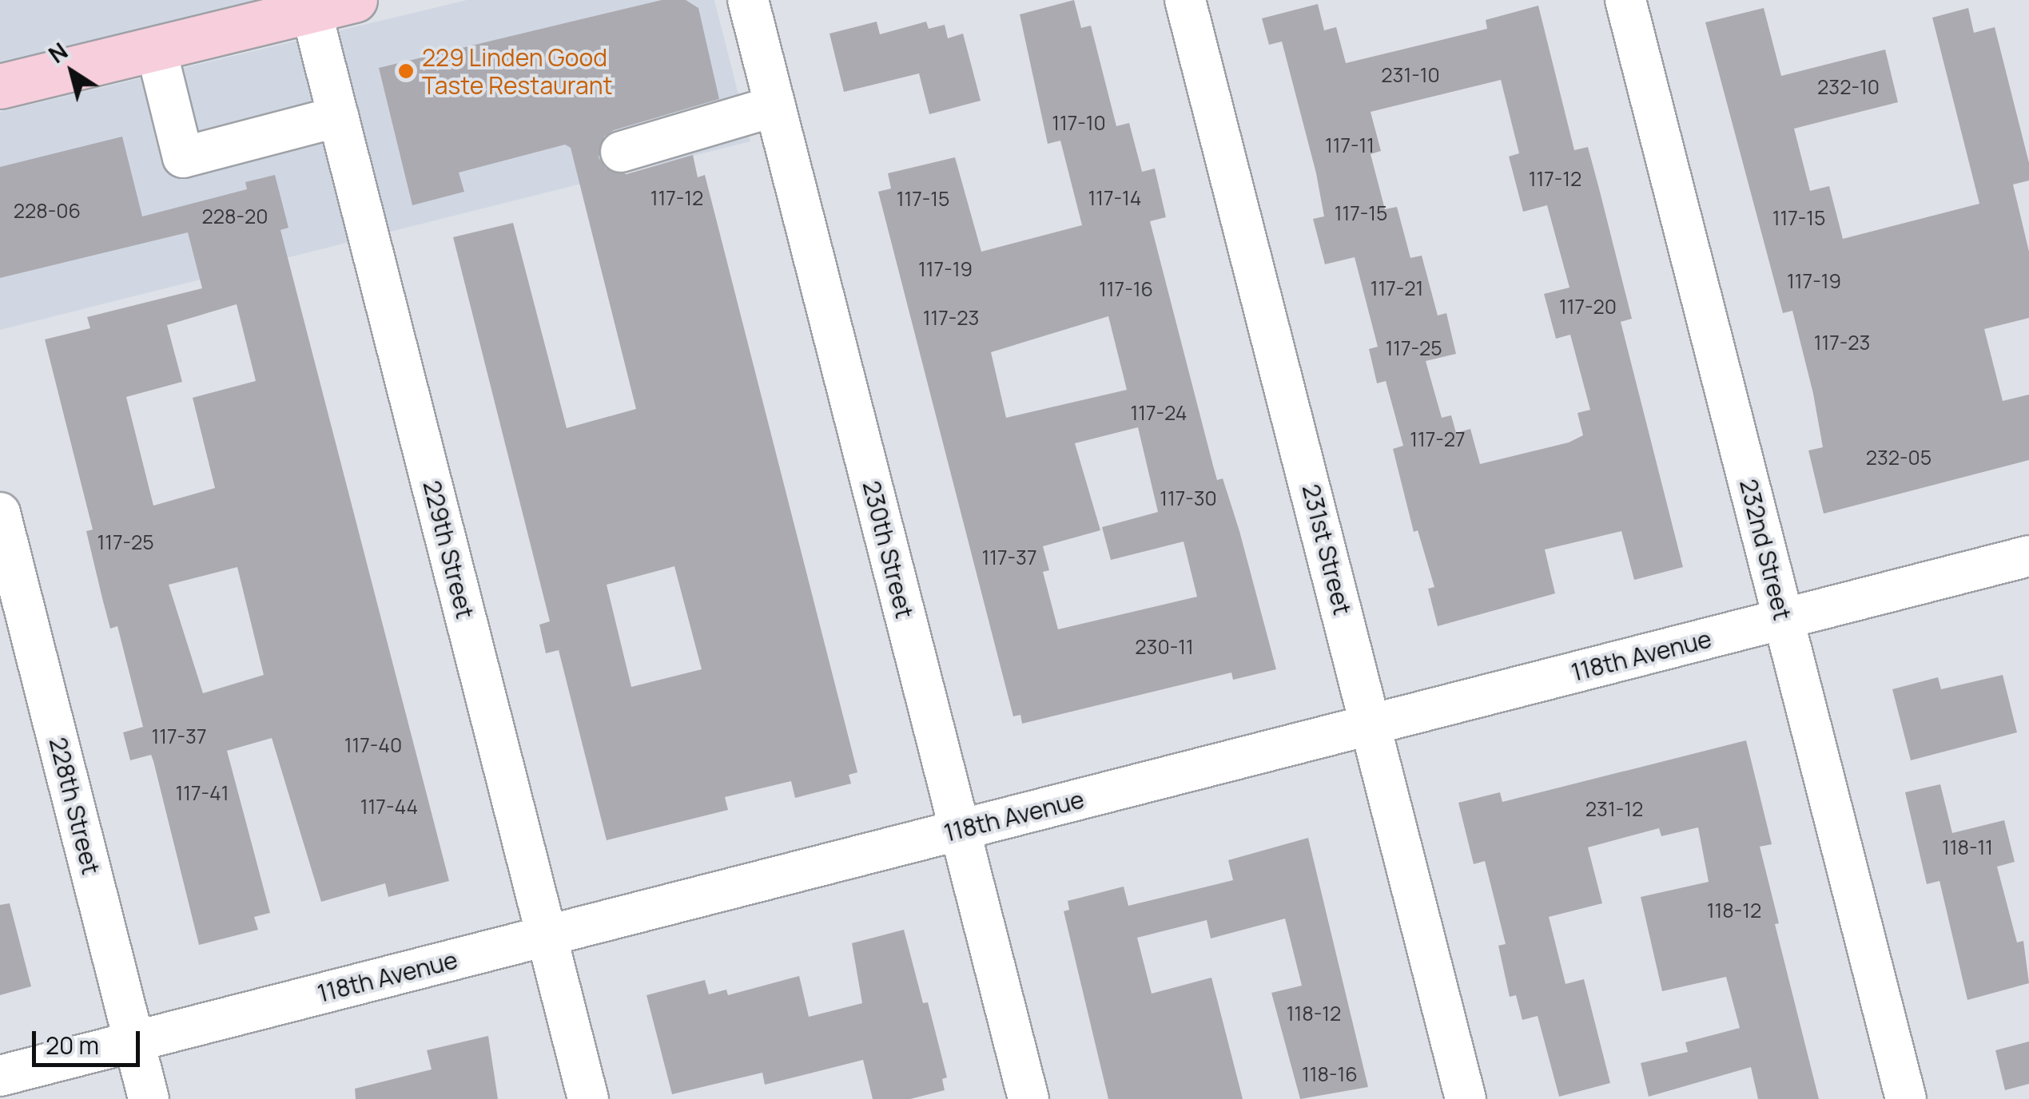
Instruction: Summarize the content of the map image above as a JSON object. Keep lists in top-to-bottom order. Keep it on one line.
{"streets":{"street":["229th Street","230th Street","231st Street","232nd Street","118th Avenue","228th Street"]},"crossings":[["229th Street","118th Avenue"],["230th Street","118th Avenue"],["231st Street","118th Avenue"],["232nd Street","118th Avenue"],["118th Avenue","228th Street"]],"places":["229 Linden Good Taste Restaurant"],"house_numbers":["231-10","232-10","117-10","117-11","117-12","117-12","117-14","117-15","228-06","117-15","228-20","117-15","117-19","117-19","117-21","117-16","117-20","117-23","117-23","117-25","117-24","117-27","232-05","117-30","117-25","117-37","230-11","117-37","117-40","117-41","117-44","231-12","118-11","118-12","118-12","118-16"],"scale_bar":"20 m","north":"top left"}
